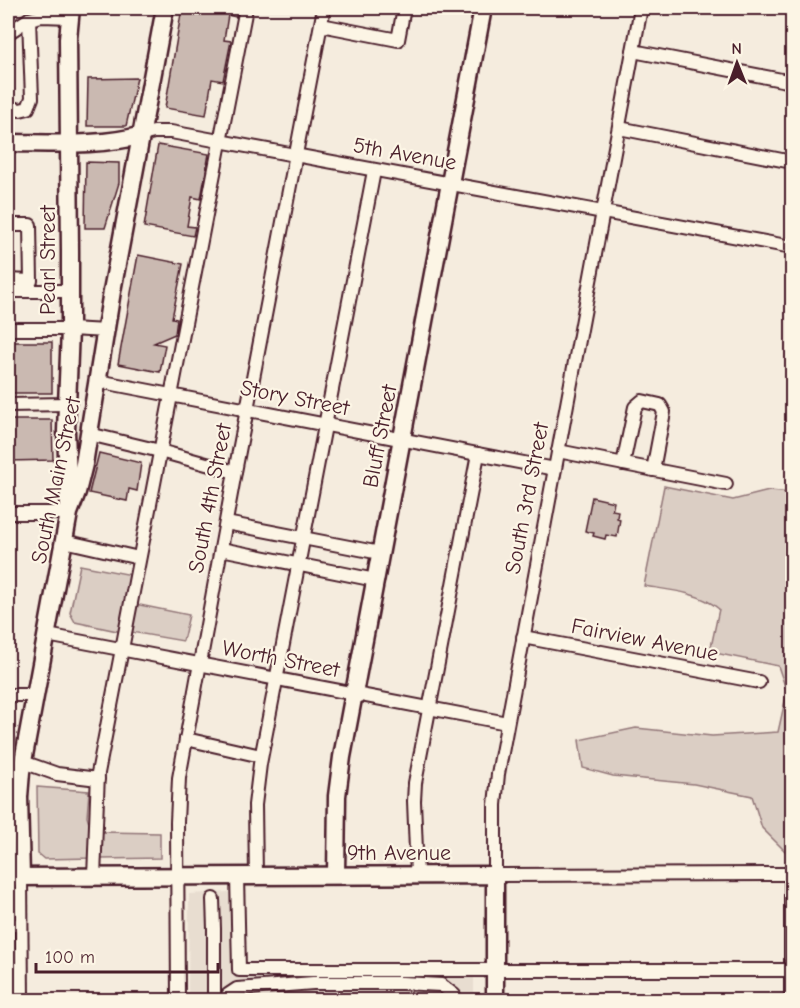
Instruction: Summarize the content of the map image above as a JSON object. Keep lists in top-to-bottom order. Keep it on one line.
{"streets":{"main road":["5th Avenue","Pearl Street","Bluff Street","South Main Street","South 3rd Street","9th Avenue"],"street":["Story Street","South 4th Street","Fairview Avenue","Worth Street"]},"crossings":[["5th Avenue","Pearl Street"],["5th Avenue","Bluff Street"],["5th Avenue","South Main Street"],["5th Avenue","South 4th Street"],["5th Avenue","South 3rd Street"],["Pearl Street","South Main Street"],["Story Street","Bluff Street"],["Story Street","South Main Street"],["Story Street","South 4th Street"],["Story Street","South 3rd Street"],["Bluff Street","Worth Street"],["Bluff Street","9th Avenue"],["South Main Street","Worth Street"],["South Main Street","9th Avenue"],["South 4th Street","Worth Street"],["South 4th Street","9th Avenue"],["South 3rd Street","Fairview Avenue"],["South 3rd Street","Worth Street"],["South 3rd Street","9th Avenue"]],"scale_bar":"100 m","north":"top"}
